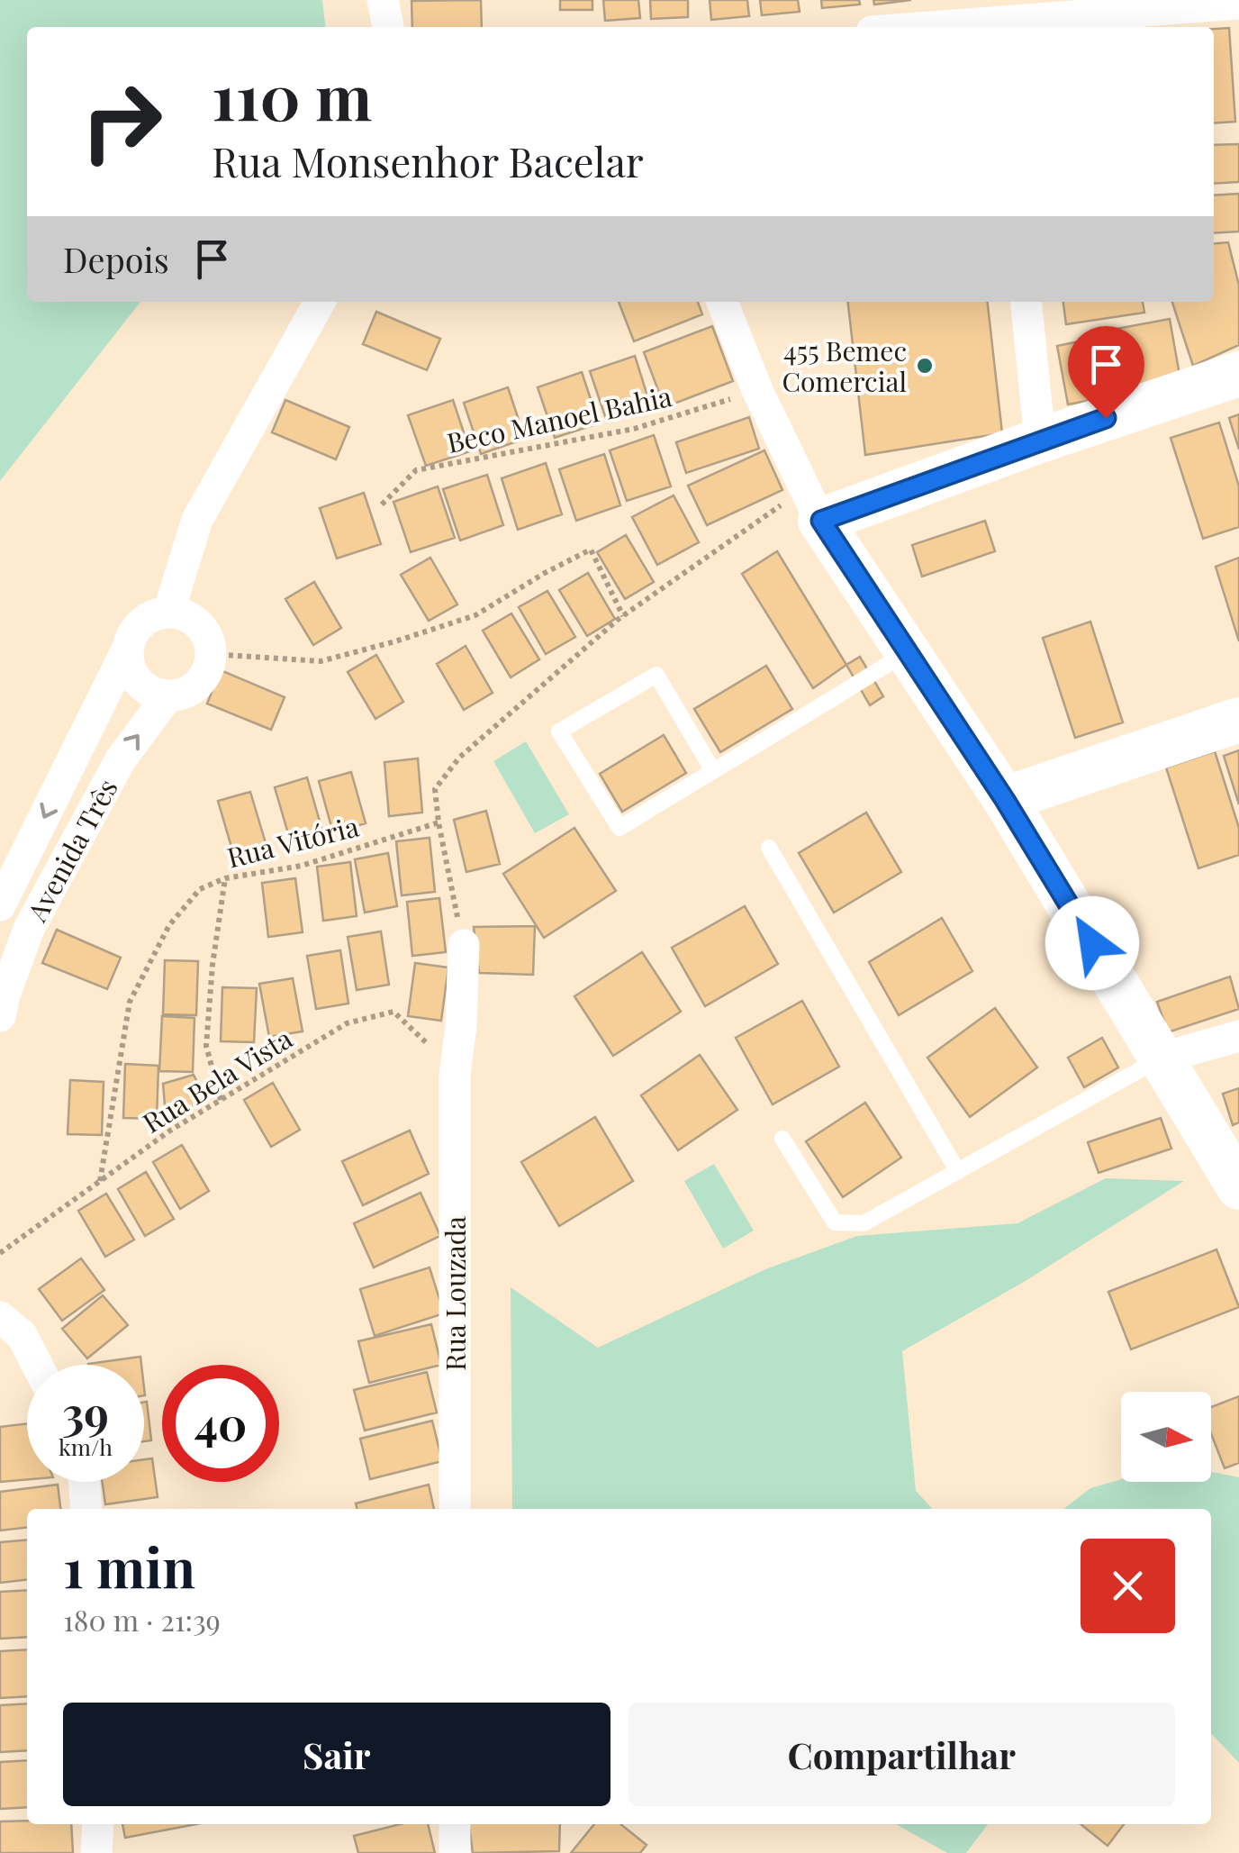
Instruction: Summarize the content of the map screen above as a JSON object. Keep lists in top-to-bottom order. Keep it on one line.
{"streets":{"street":["Avenida Três","Rua Louzada"],"path":["Beco Manoel Bahia","Rua Vitória","Rua Bela Vista"]},"crossings":[["Rua Vitória","Rua Bela Vista"],["Rua Bela Vista","Rua Louzada"]],"places":["455 Bemec Comercial"],"north":"right","page":{"turn":["110 m","Rua Monsenhor Bacelar"],"then":"Depois","speed":"39 km/h","limit":"40","heading":["1 min","180 m · 21:39"],"buttons":["Sair","Compartilhar"]}}
